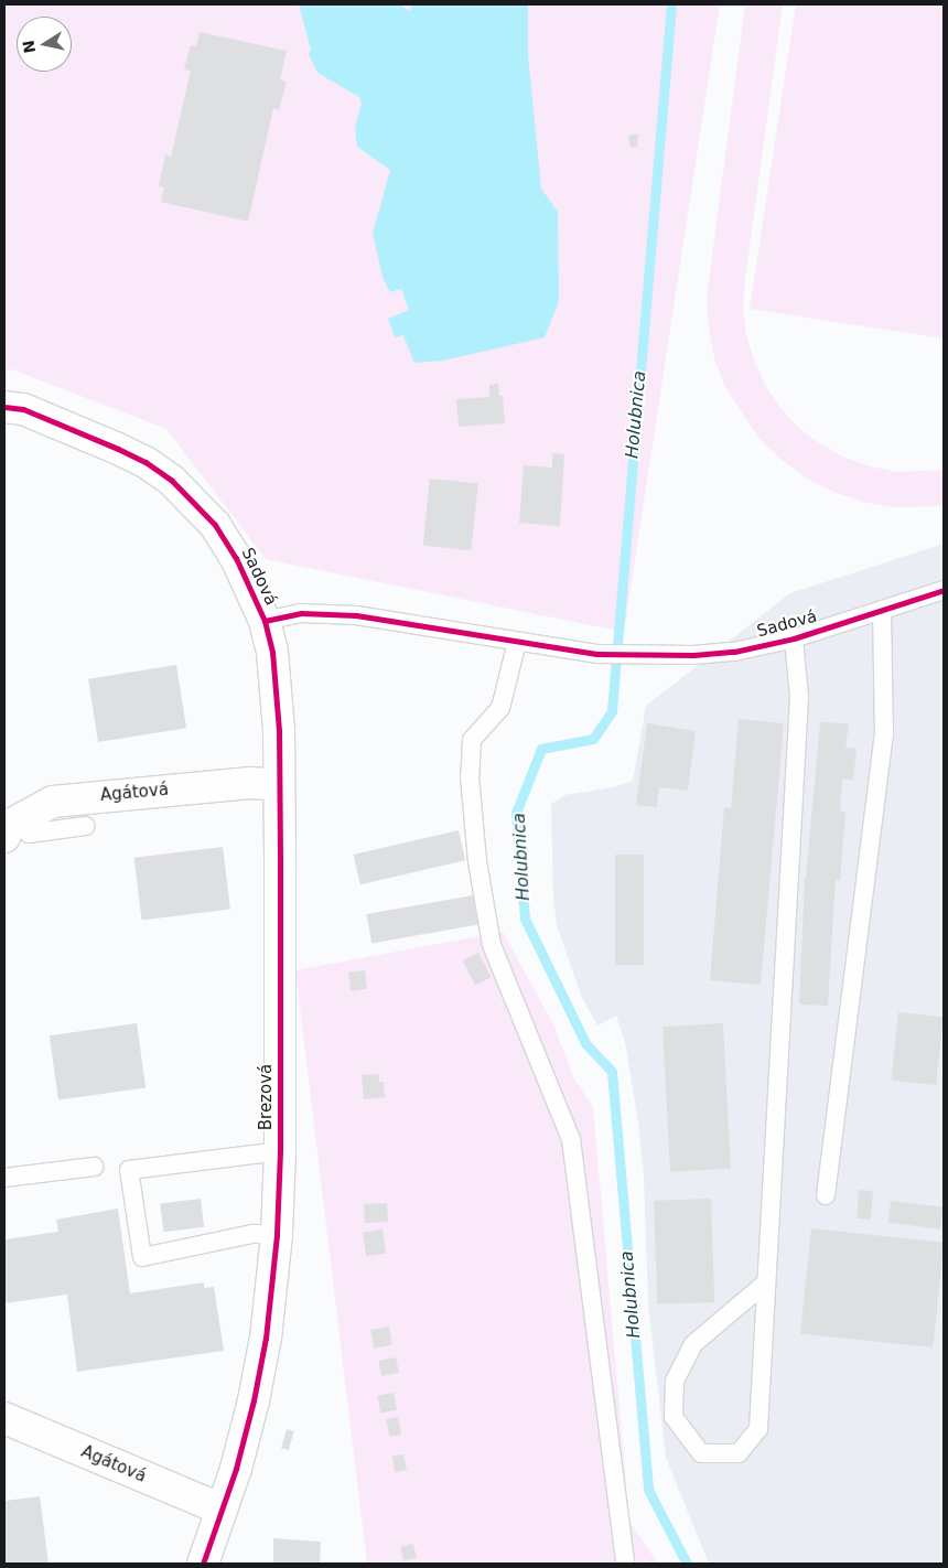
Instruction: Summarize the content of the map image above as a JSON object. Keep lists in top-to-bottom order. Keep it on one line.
{"streets":{"street":["Sadová","Agátová","Brezová"]},"crossings":[["Sadová","Brezová"],["Agátová","Brezová"]],"water":["Holubnica"],"north":"left"}
